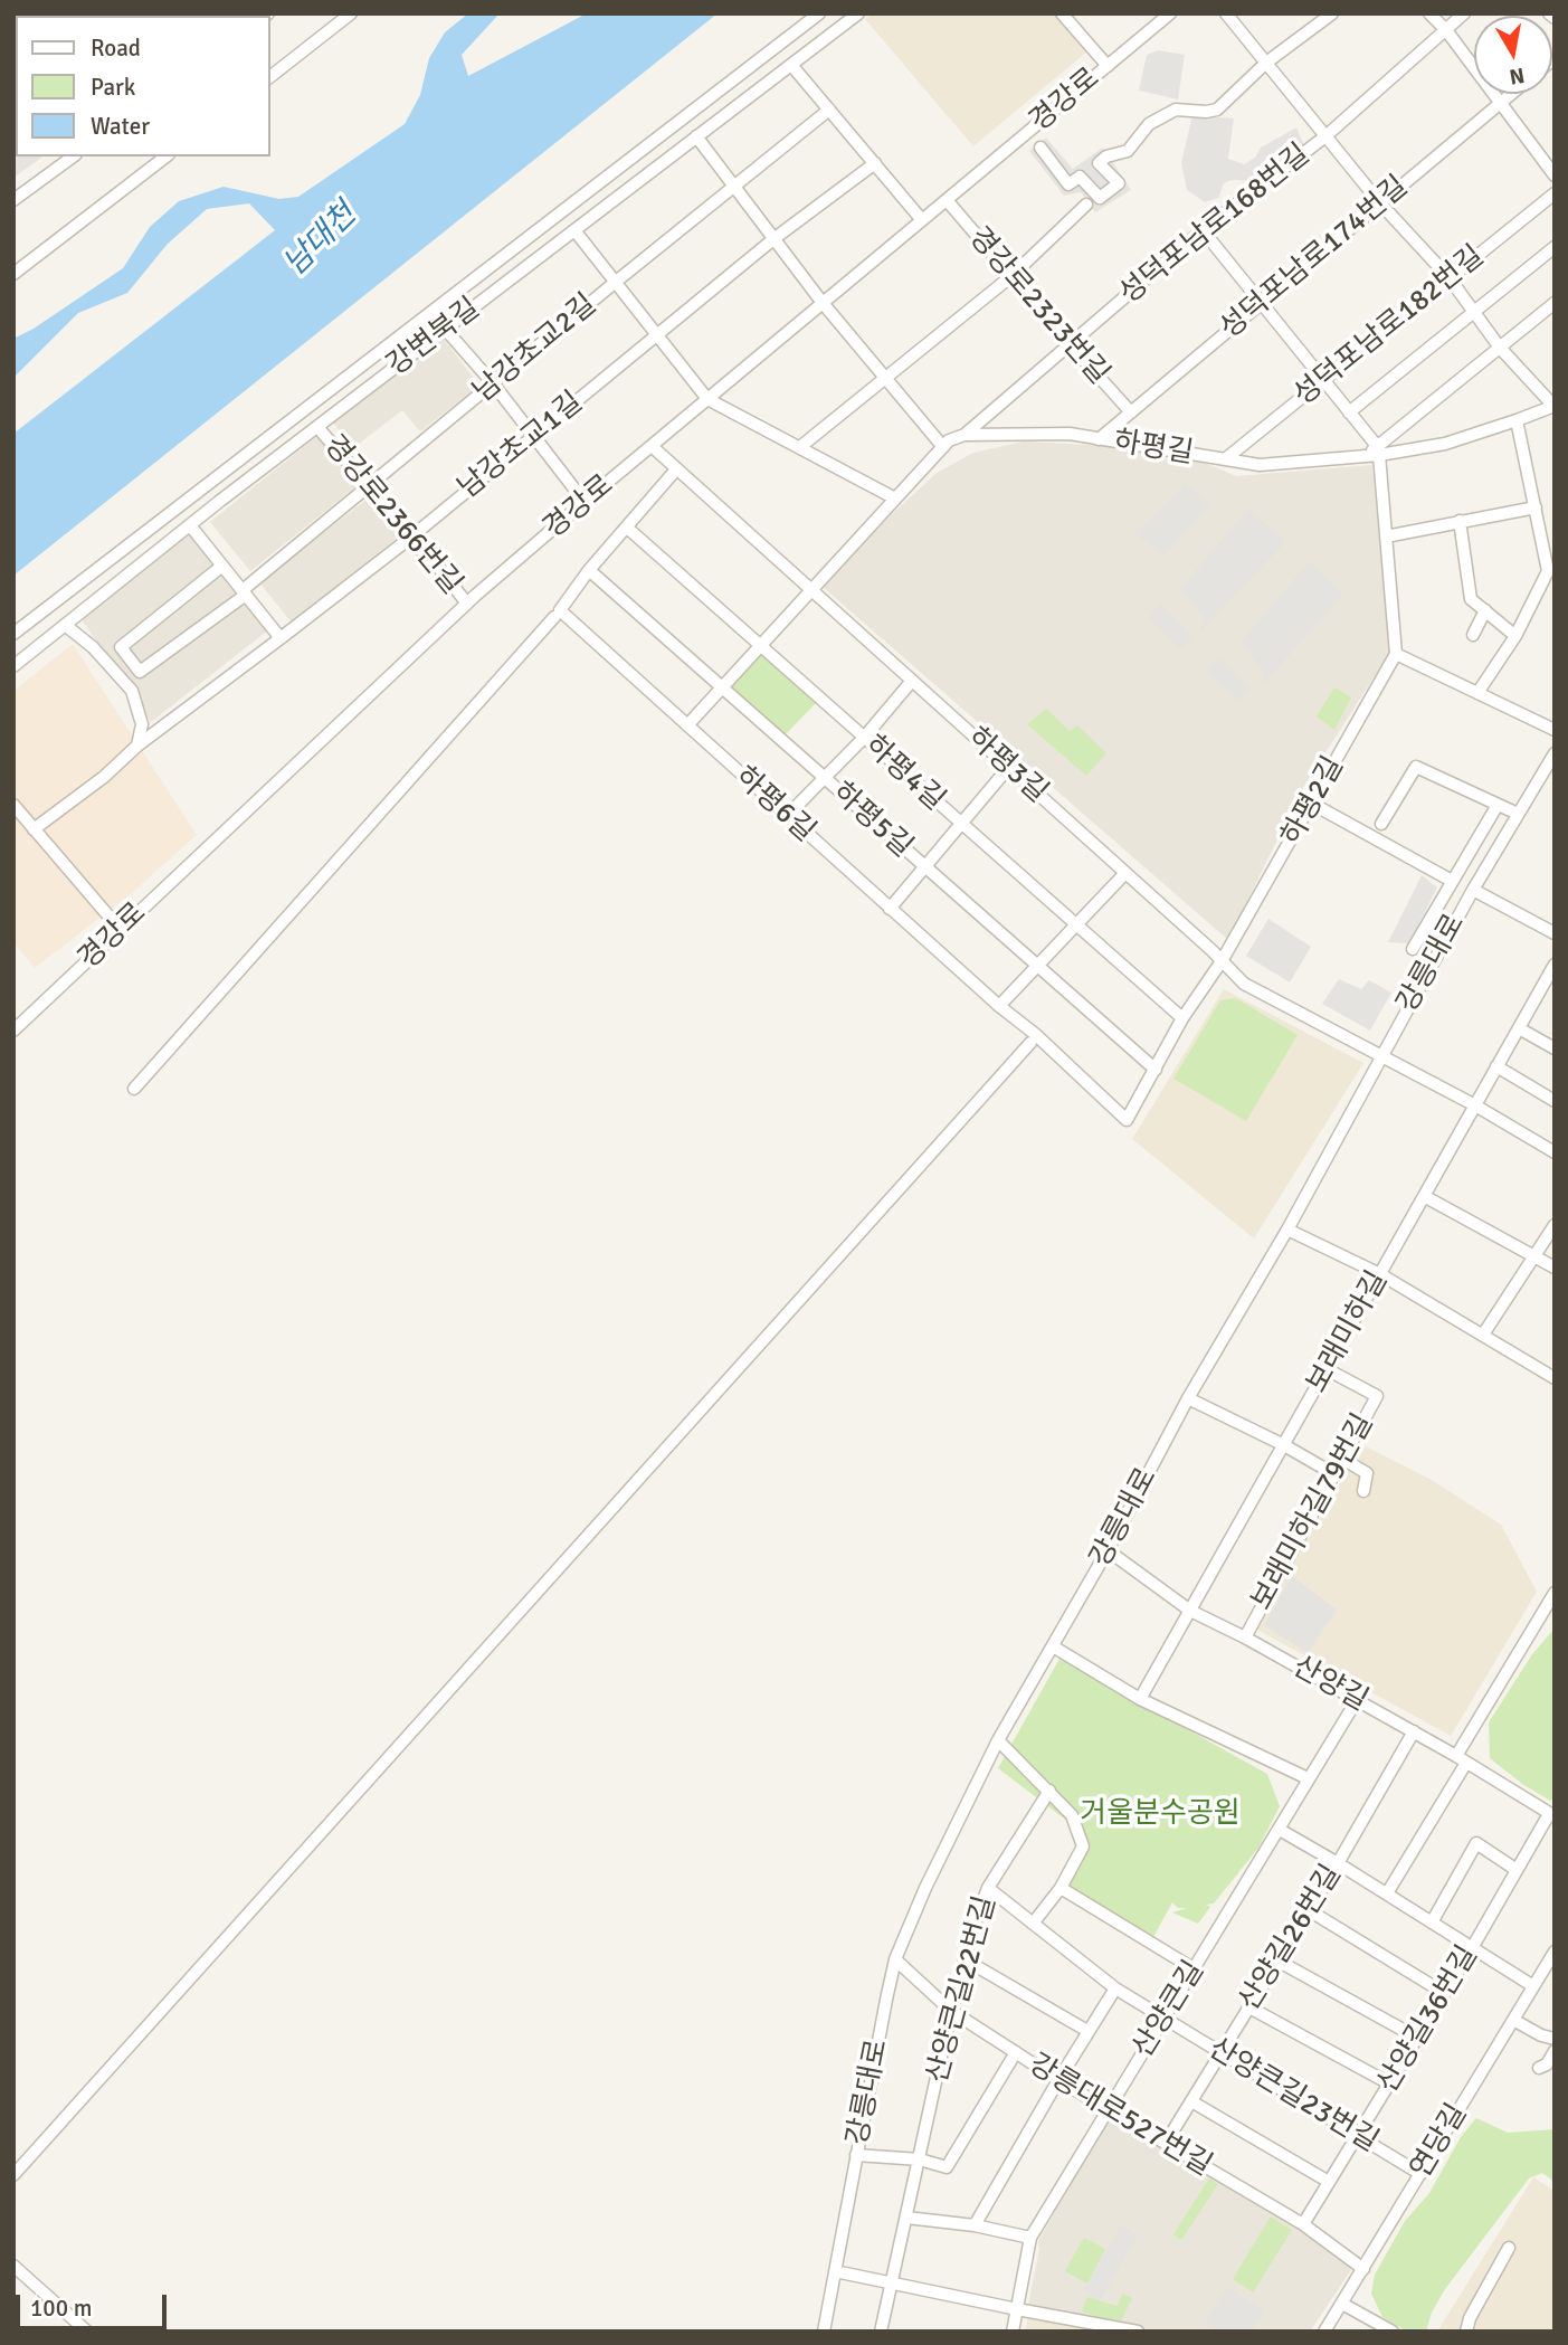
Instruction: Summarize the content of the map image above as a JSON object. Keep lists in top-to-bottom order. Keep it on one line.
{"streets":{"street":["경강로","성덕포남로168번길","성덕포남로174번길","경강로2323번길","성덕포남로182번길","강변북길","남강초교2길","남강초교1길","하평길","경강로2366번길","하평3길","하평4길","하평2길","하평6길","하평5길","강릉대로","보래미하길","보래미하길79번길","산양길","산양길26번길","산양큰길22번길","산양큰길","산양길36번길","산양큰길23번길","강릉대로527번길","연당길"]},"crossings":[["경강로","경강로2323번길"],["경강로","경강로2366번길"],["경강로","하평3길"],["성덕포남로168번길","경강로2323번길"],["성덕포남로168번길","하평길"],["성덕포남로174번길","경강로2323번길"],["성덕포남로174번길","하평길"],["성덕포남로182번길","하평길"],["강변북길","경강로2366번길"],["남강초교2길","경강로2366번길"],["남강초교1길","경강로2366번길"],["하평길","하평3길"],["하평길","하평4길"],["하평길","하평6길"],["하평길","하평5길"],["하평3길","하평2길"],["하평3길","하평6길"],["하평3길","강릉대로"],["하평3길","보래미하길"],["하평4길","하평2길"],["하평4길","하평6길"],["하평2길","하평6길"],["하평2길","하평5길"],["하평6길","하평5길"],["강릉대로","산양길"],["강릉대로","강릉대로527번길"],["보래미하길","보래미하길79번길"],["보래미하길","산양길"],["보래미하길79번길","산양길"],["산양길","산양길26번길"],["산양길","산양큰길"],["산양길","산양길36번길"],["산양길26번길","산양큰길23번길"],["산양길26번길","강릉대로527번길"],["산양큰길22번길","산양큰길23번길"],["산양큰길22번길","강릉대로527번길"],["산양큰길","산양큰길23번길"],["산양큰길","강릉대로527번길"],["산양길36번길","산양큰길23번길"],["산양길36번길","강릉대로527번길"],["산양큰길23번길","연당길"],["강릉대로527번길","연당길"]],"water":["남대천"],"parks":["거울분수공원"],"legend":["Road","Park","Water"],"scale_bar":"100 m","north":"bottom"}
